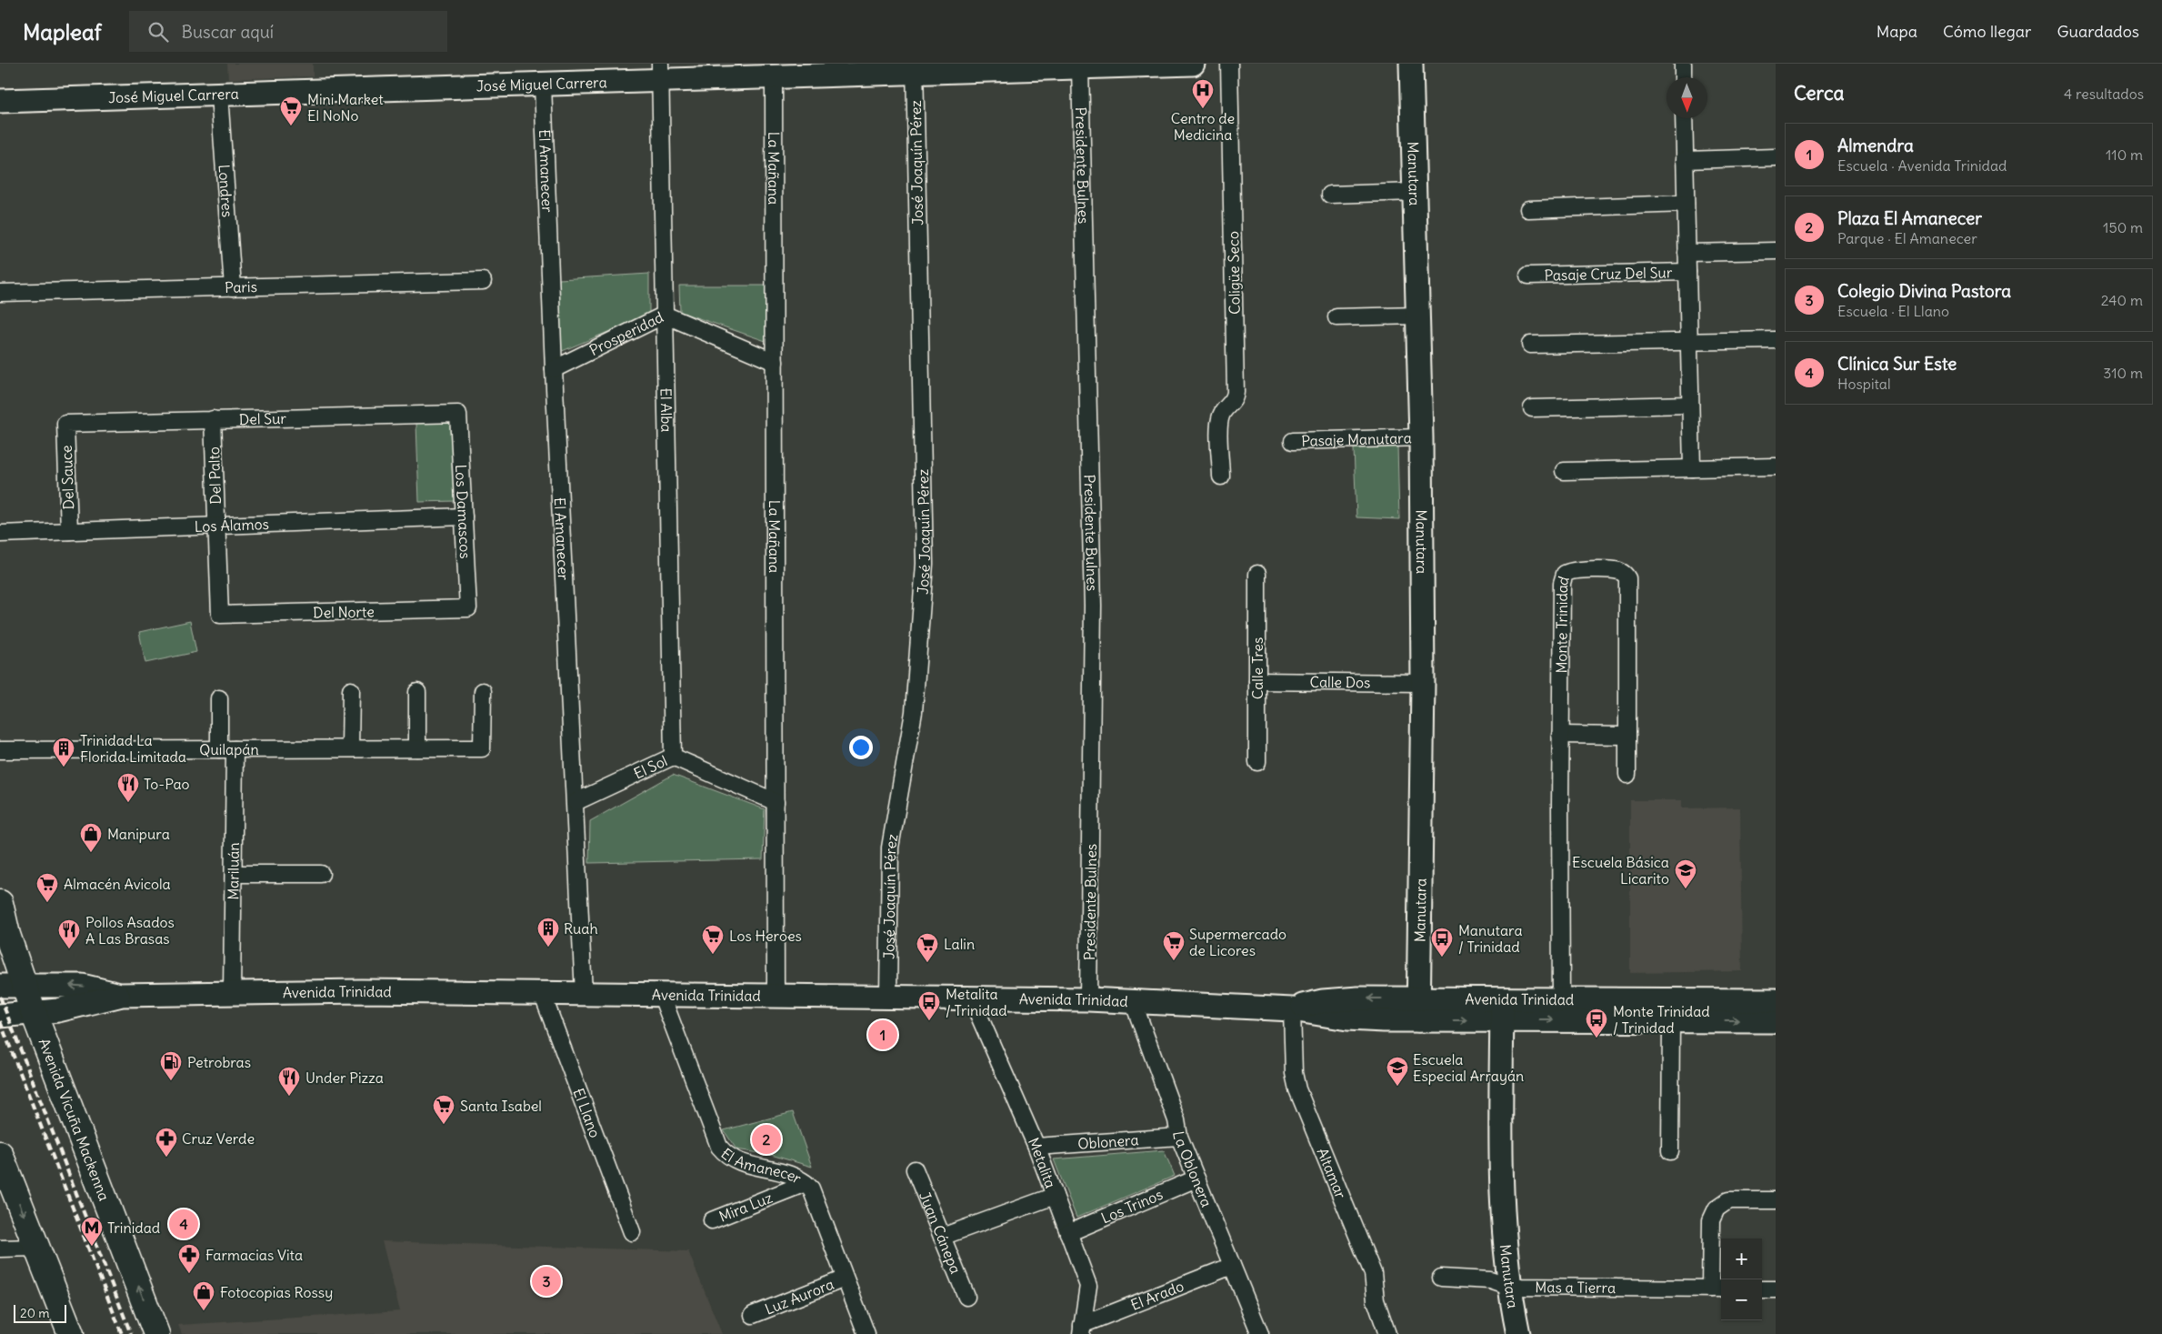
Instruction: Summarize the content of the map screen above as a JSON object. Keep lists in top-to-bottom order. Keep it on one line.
{"streets":{"main road":["José Miguel Carrera","Manutara","Avenida Trinidad","Avenida Vicuña Mackenna"],"street":["José Joaquín Pérez","Presidente Bulnes","La Mañana","El Amanecer","Londres","Coligüe Seco","Pasaje Cruz Del Sur","Paris","Prosperidad","El Alba","Del Sur","Pasaje Manutara","Del Palto","Del Sauce","Los Damascos","Los Álamos","Del Norte","Monte Trinidad","Calle Tres","Calle Dos","Quilapán","El Sol","Mariluán","El Llano","Oblonera","Metalita","La Oblonera","Altamar","Los Trinos","Mira Luz","Juan Cánepa","Mas a Tierra","El Arado","Luz Aurora"]},"crossings":[["José Miguel Carrera","José Joaquín Pérez"],["José Miguel Carrera","Presidente Bulnes"],["José Miguel Carrera","La Mañana"],["José Miguel Carrera","El Amanecer"],["José Miguel Carrera","Londres"],["José Miguel Carrera","El Alba"],["José Joaquín Pérez","Avenida Trinidad"],["Presidente Bulnes","Avenida Trinidad"],["La Mañana","Prosperidad"],["La Mañana","El Sol"],["La Mañana","Avenida Trinidad"],["El Amanecer","Prosperidad"],["El Amanecer","El Sol"],["El Amanecer","Avenida Trinidad"],["El Amanecer","Mira Luz"],["El Amanecer","Luz Aurora"],["Manutara","Pasaje Manutara"],["Manutara","Calle Dos"],["Manutara","Avenida Trinidad"],["Manutara","Mas a Tierra"],["Londres","Paris"],["Prosperidad","El Alba"],["El Alba","El Sol"],["Del Sur","Del Palto"],["Del Sur","Del Sauce"],["Del Sur","Los Damascos"],["Del Palto","Los Álamos"],["Del Palto","Del Norte"],["Del Sauce","Los Álamos"],["Los Damascos","Los Álamos"],["Los Damascos","Del Norte"],["Monte Trinidad","Avenida Trinidad"],["Calle Tres","Calle Dos"],["Quilapán","Mariluán"],["Mariluán","Avenida Trinidad"],["Avenida Trinidad","El Llano"],["Avenida Trinidad","Avenida Vicuña Mackenna"],["Avenida Trinidad","Metalita"],["Avenida Trinidad","La Oblonera"],["Avenida Trinidad","Altamar"],["Oblonera","Metalita"],["Oblonera","La Oblonera"],["Metalita","Los Trinos"],["Metalita","El Arado"],["La Oblonera","Los Trinos"],["La Oblonera","El Arado"]],"places":{"hospital":["Centro de Medicina"],"supermarket":["Mini Market El NoNo","Almacén Avicola","Los Heroes","Supermercado de Licores","Lalin","Santa Isabel"],"building":["Trinidad La Florida Limitada","Ruah"],"restaurant":["To-Pao","Pollos Asados A Las Brasas","Under Pizza"],"shop":["Manipura","Fotocopias Rossy"],"school or university":["Escuela Básica Licarito","Escuela Especial Arrayán"],"bus stop":["Manutara / Trinidad","Metalita / Trinidad","Monte Trinidad / Trinidad"],"fuel station":["Petrobras"],"pharmacy":["Cruz Verde","Farmacias Vita"],"metro station":["Trinidad"]},"scale_bar":"20 m","north":"bottom","page":{"header":"Mapleaf","search":"Buscar aquí","nav":["Mapa","Cómo llegar","Guardados"],"heading":["Cerca","4 resultados"],"list":[{"mark":"1","name":"Almendra","note":"Escuela · Avenida Trinidad","value":"110 m"},{"mark":"2","name":"Plaza El Amanecer","note":"Parque · El Amanecer","value":"150 m"},{"mark":"3","name":"Colegio Divina Pastora","note":"Escuela · El Llano","value":"240 m"},{"mark":"4","name":"Clínica Sur Este","note":"Hospital","value":"310 m"}],"pins":["1","2","4","3"],"map_buttons":["+","−"],"scale":"20 m"}}
